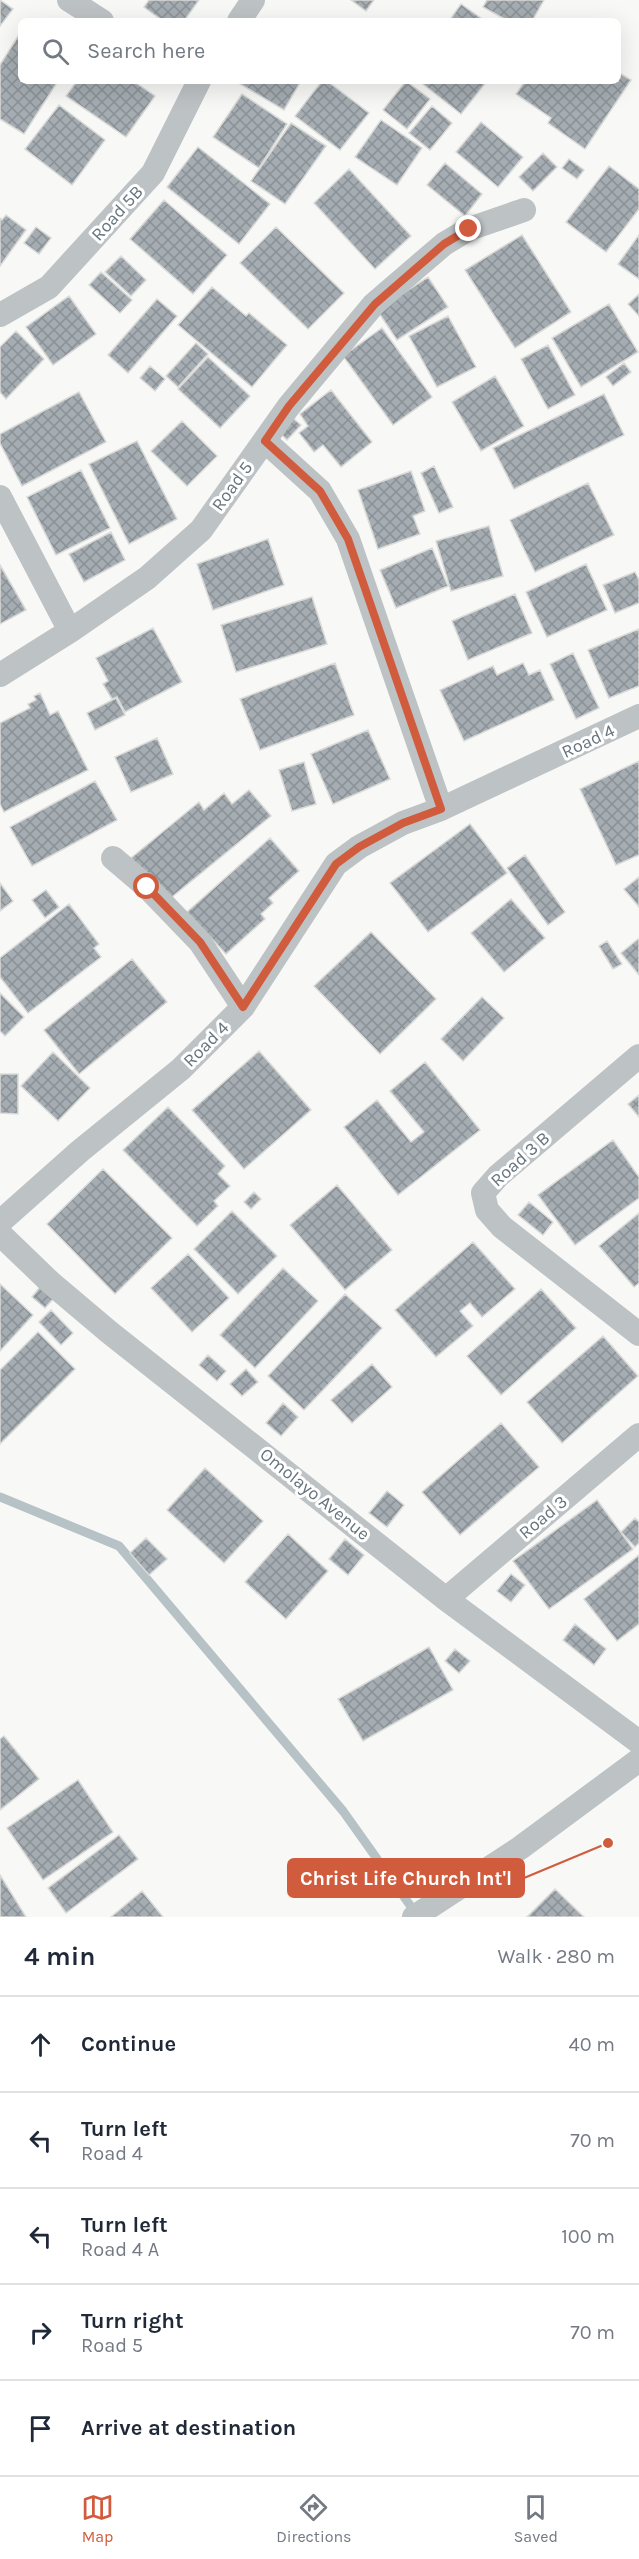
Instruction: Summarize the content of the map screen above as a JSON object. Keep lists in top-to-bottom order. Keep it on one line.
{"streets":{"street":["Road 5B","Road 5","Road 4","Road 3 B","Omolayo Avenue","Road 3"]},"crossings":[["Omolayo Avenue","Road 3"]],"places":["Christ Life Church Int'l"],"page":{"search":"Search here","heading":["4 min","Walk · 280 m"],"list":[["Continue","40 m"],["Turn left","Road 4","70 m"],["Turn left","Road 4 A","100 m"],["Turn right","Road 5","70 m"],"Arrive at destination"],"nav":["Map","Directions","Saved"]}}
